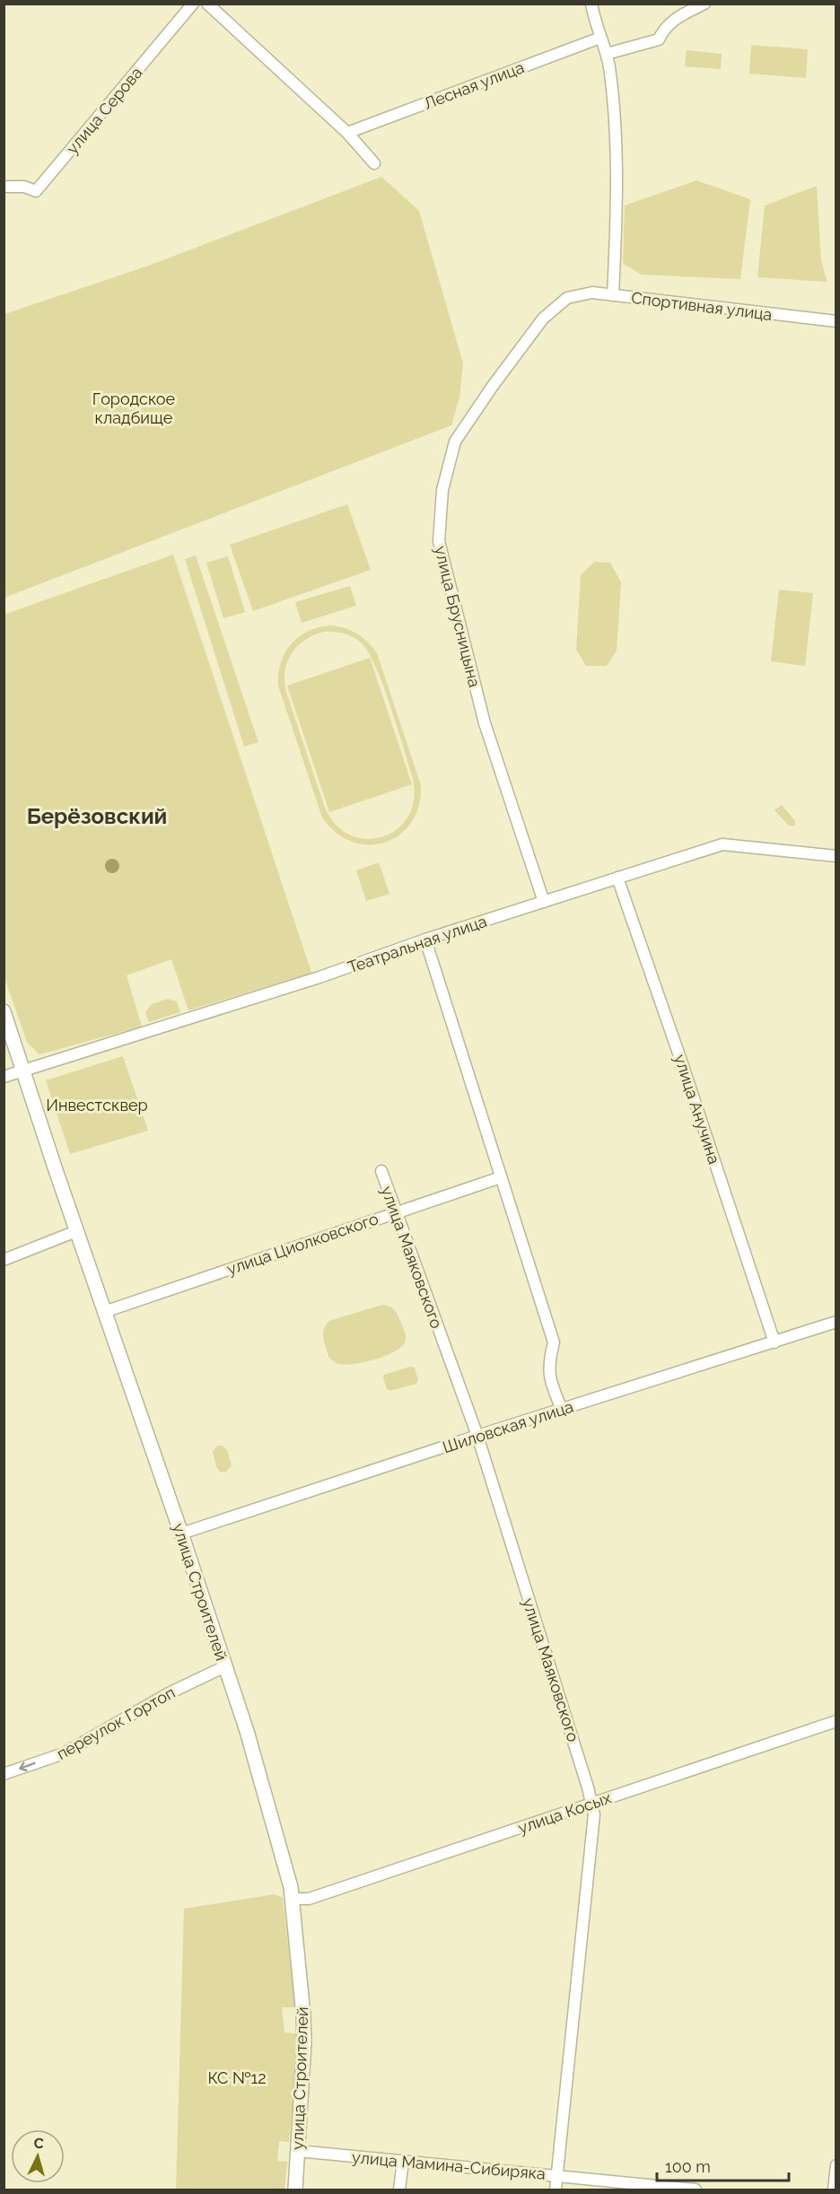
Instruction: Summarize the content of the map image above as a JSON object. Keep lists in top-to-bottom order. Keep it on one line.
{"streets":{"main road":["улица Строителей"],"street":["Лесная улица","улица Серова","Спортивная улица","улица Брусницына","Театральная улица","улица Анучина","улица Циолковского","улица Маяковского","Шиловская улица","переулок Гортоп","улица Косых","улица Мамина-Сибиряка"]},"crossings":[["Спортивная улица","улица Брусницына"],["улица Брусницына","Театральная улица"],["Театральная улица","улица Анучина"],["Театральная улица","улица Строителей"],["улица Анучина","Шиловская улица"],["улица Циолковского","улица Маяковского"],["улица Циолковского","улица Строителей"],["улица Маяковского","Шиловская улица"],["улица Маяковского","улица Косых"],["улица Маяковского","улица Мамина-Сибиряка"],["Шиловская улица","улица Строителей"],["улица Строителей","переулок Гортоп"],["улица Строителей","улица Косых"],["улица Строителей","улица Мамина-Сибиряка"]],"one_way":["переулок Гортоп"],"districts":["Берёзовский"],"parks":["Городское кладбище","Инвестсквер","КС №12"],"scale_bar":"100 m","north":"top"}
